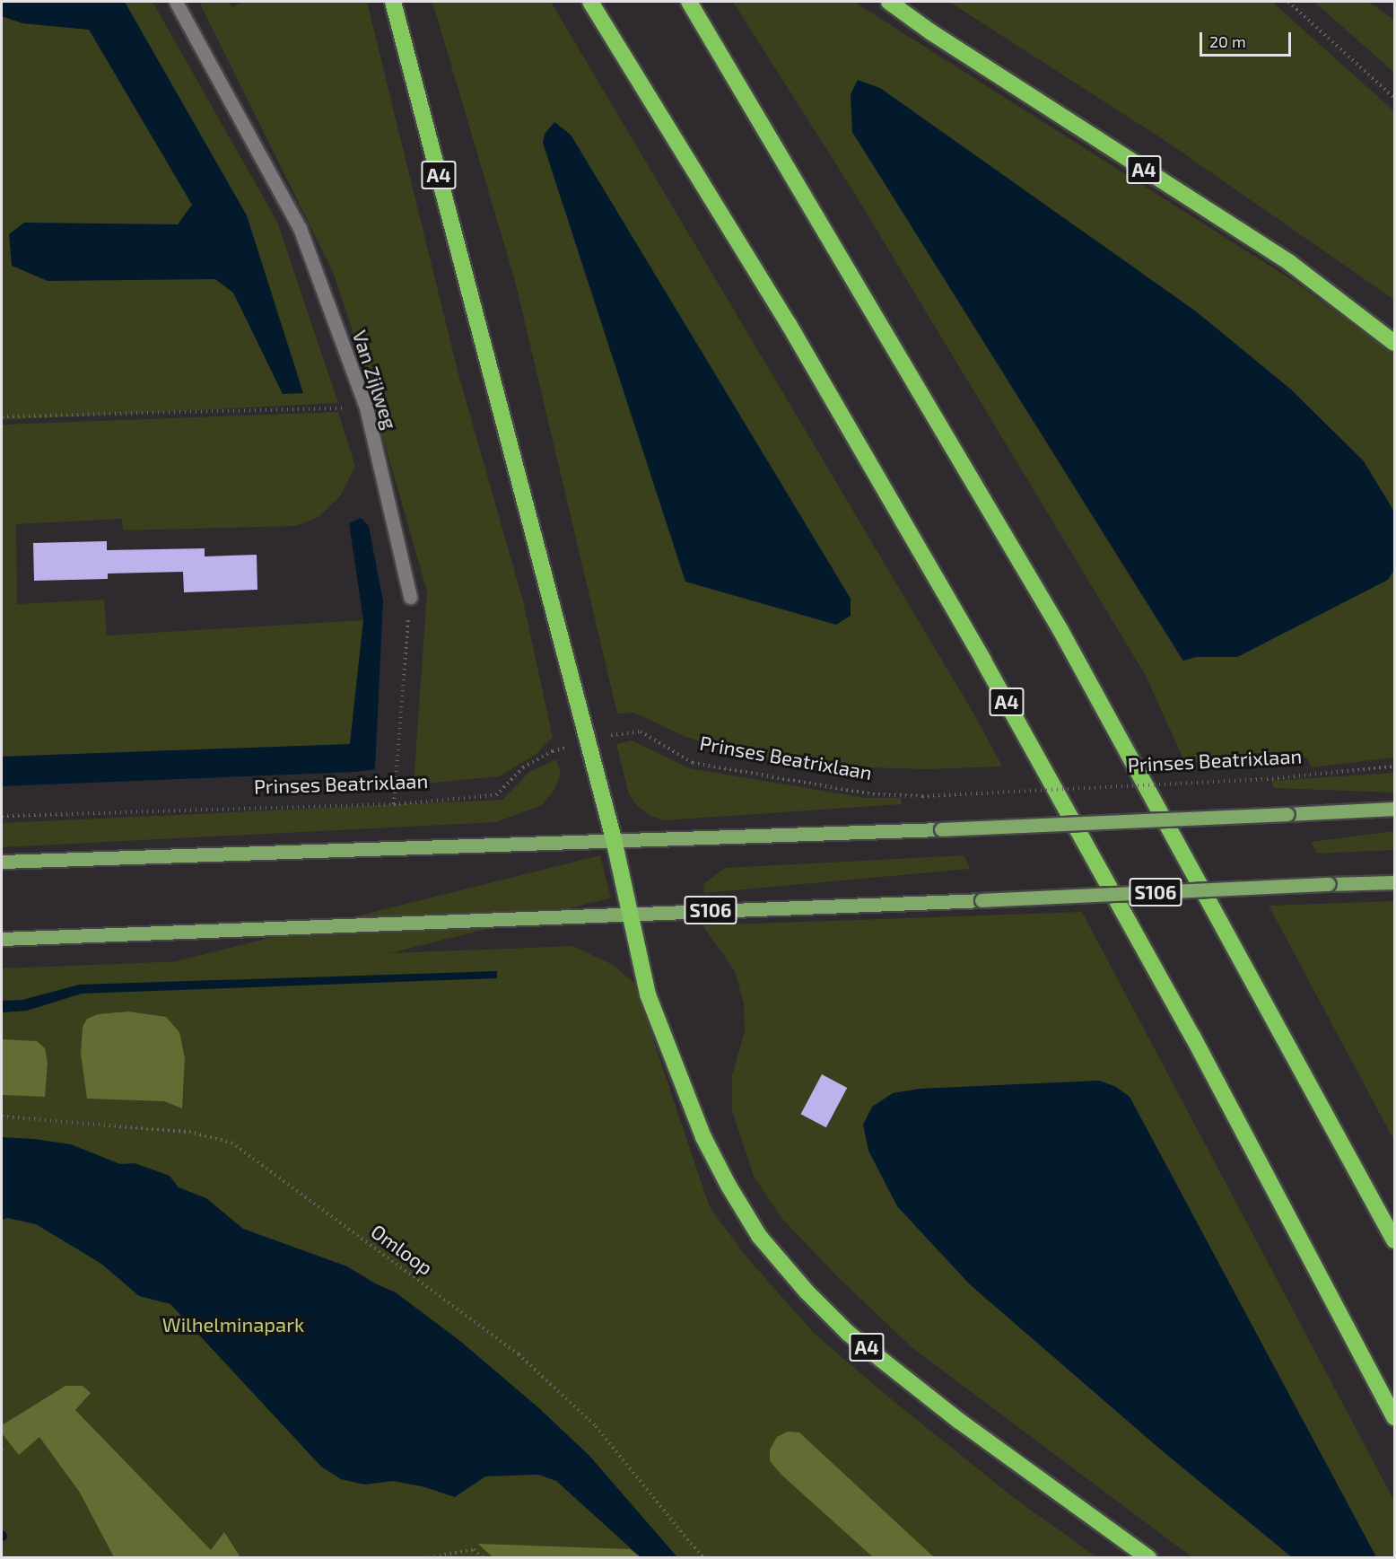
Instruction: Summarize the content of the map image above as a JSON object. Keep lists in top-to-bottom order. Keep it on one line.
{"streets":{"highway":["A4"],"main road":["S106"],"street":["Van Zijlweg"],"path":["Prinses Beatrixlaan","Omloop"]},"crossings":[["A4","Prinses Beatrixlaan"],["A4","S106"]],"parks":["Wilhelminapark"],"scale_bar":"20 m"}
